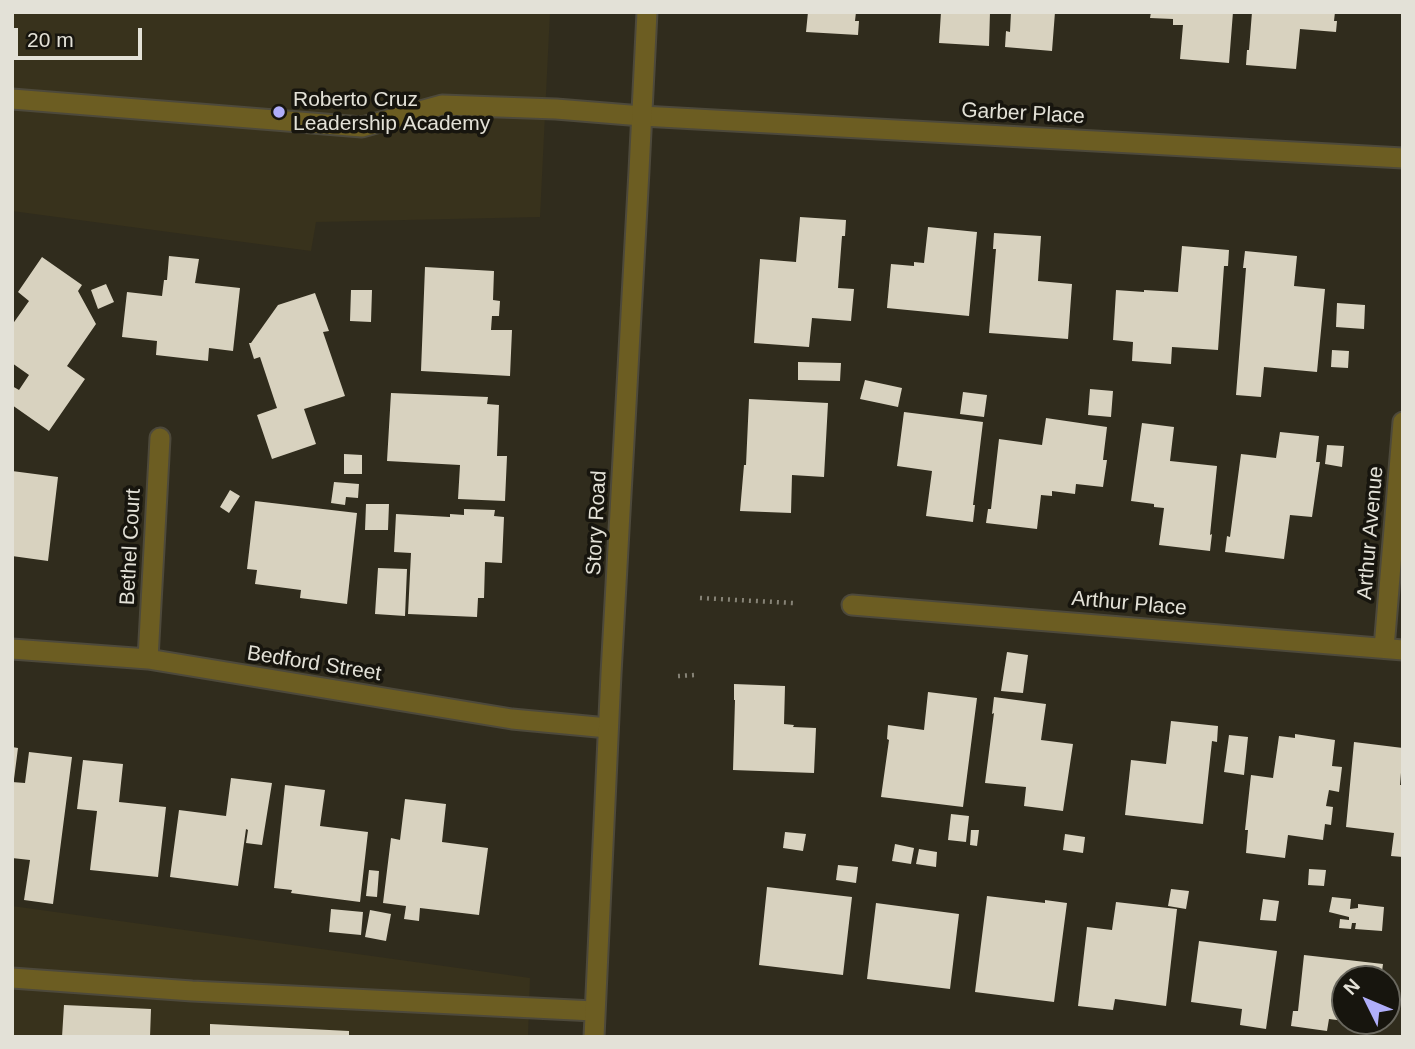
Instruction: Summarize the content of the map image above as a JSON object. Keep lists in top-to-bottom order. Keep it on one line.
{"streets":{"street":["Garber Place","Story Road","Arthur Avenue","Bethel Court","Arthur Place","Bedford Street"]},"crossings":[["Garber Place","Story Road"],["Story Road","Bedford Street"],["Arthur Avenue","Arthur Place"],["Bethel Court","Bedford Street"]],"places":["Roberto Cruz Leadership Academy"],"scale_bar":"20 m","north":"top left"}
